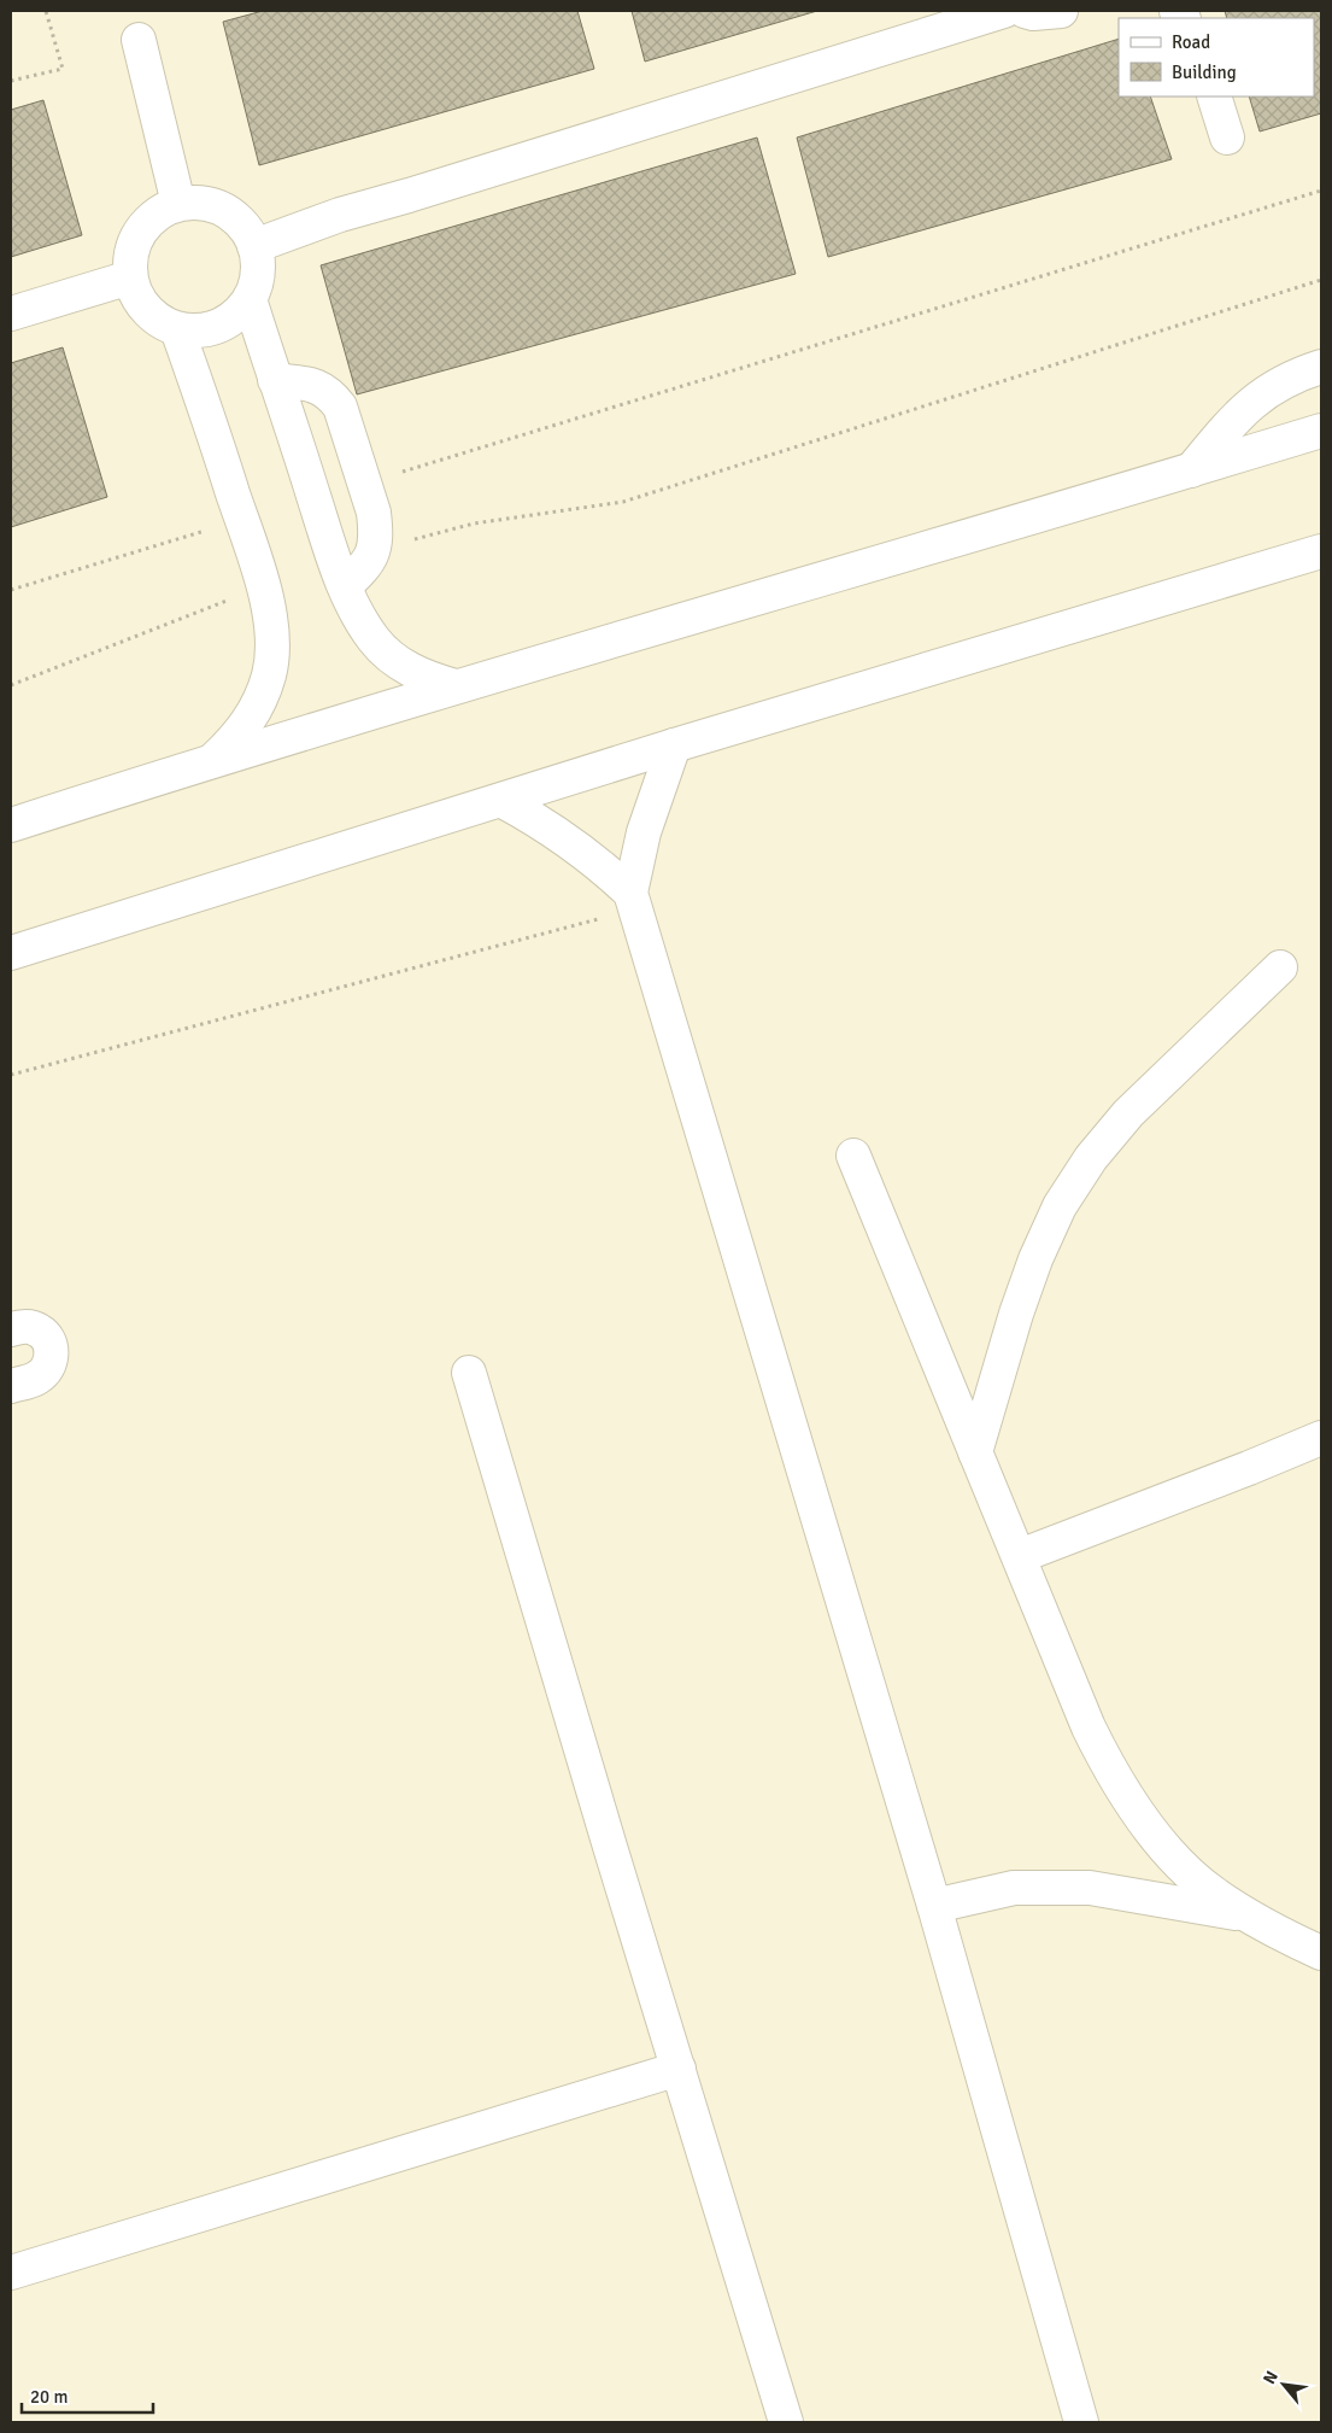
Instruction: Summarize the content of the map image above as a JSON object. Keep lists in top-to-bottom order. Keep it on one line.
{"legend":["Road","Building"],"scale_bar":"20 m","north":"top left"}
